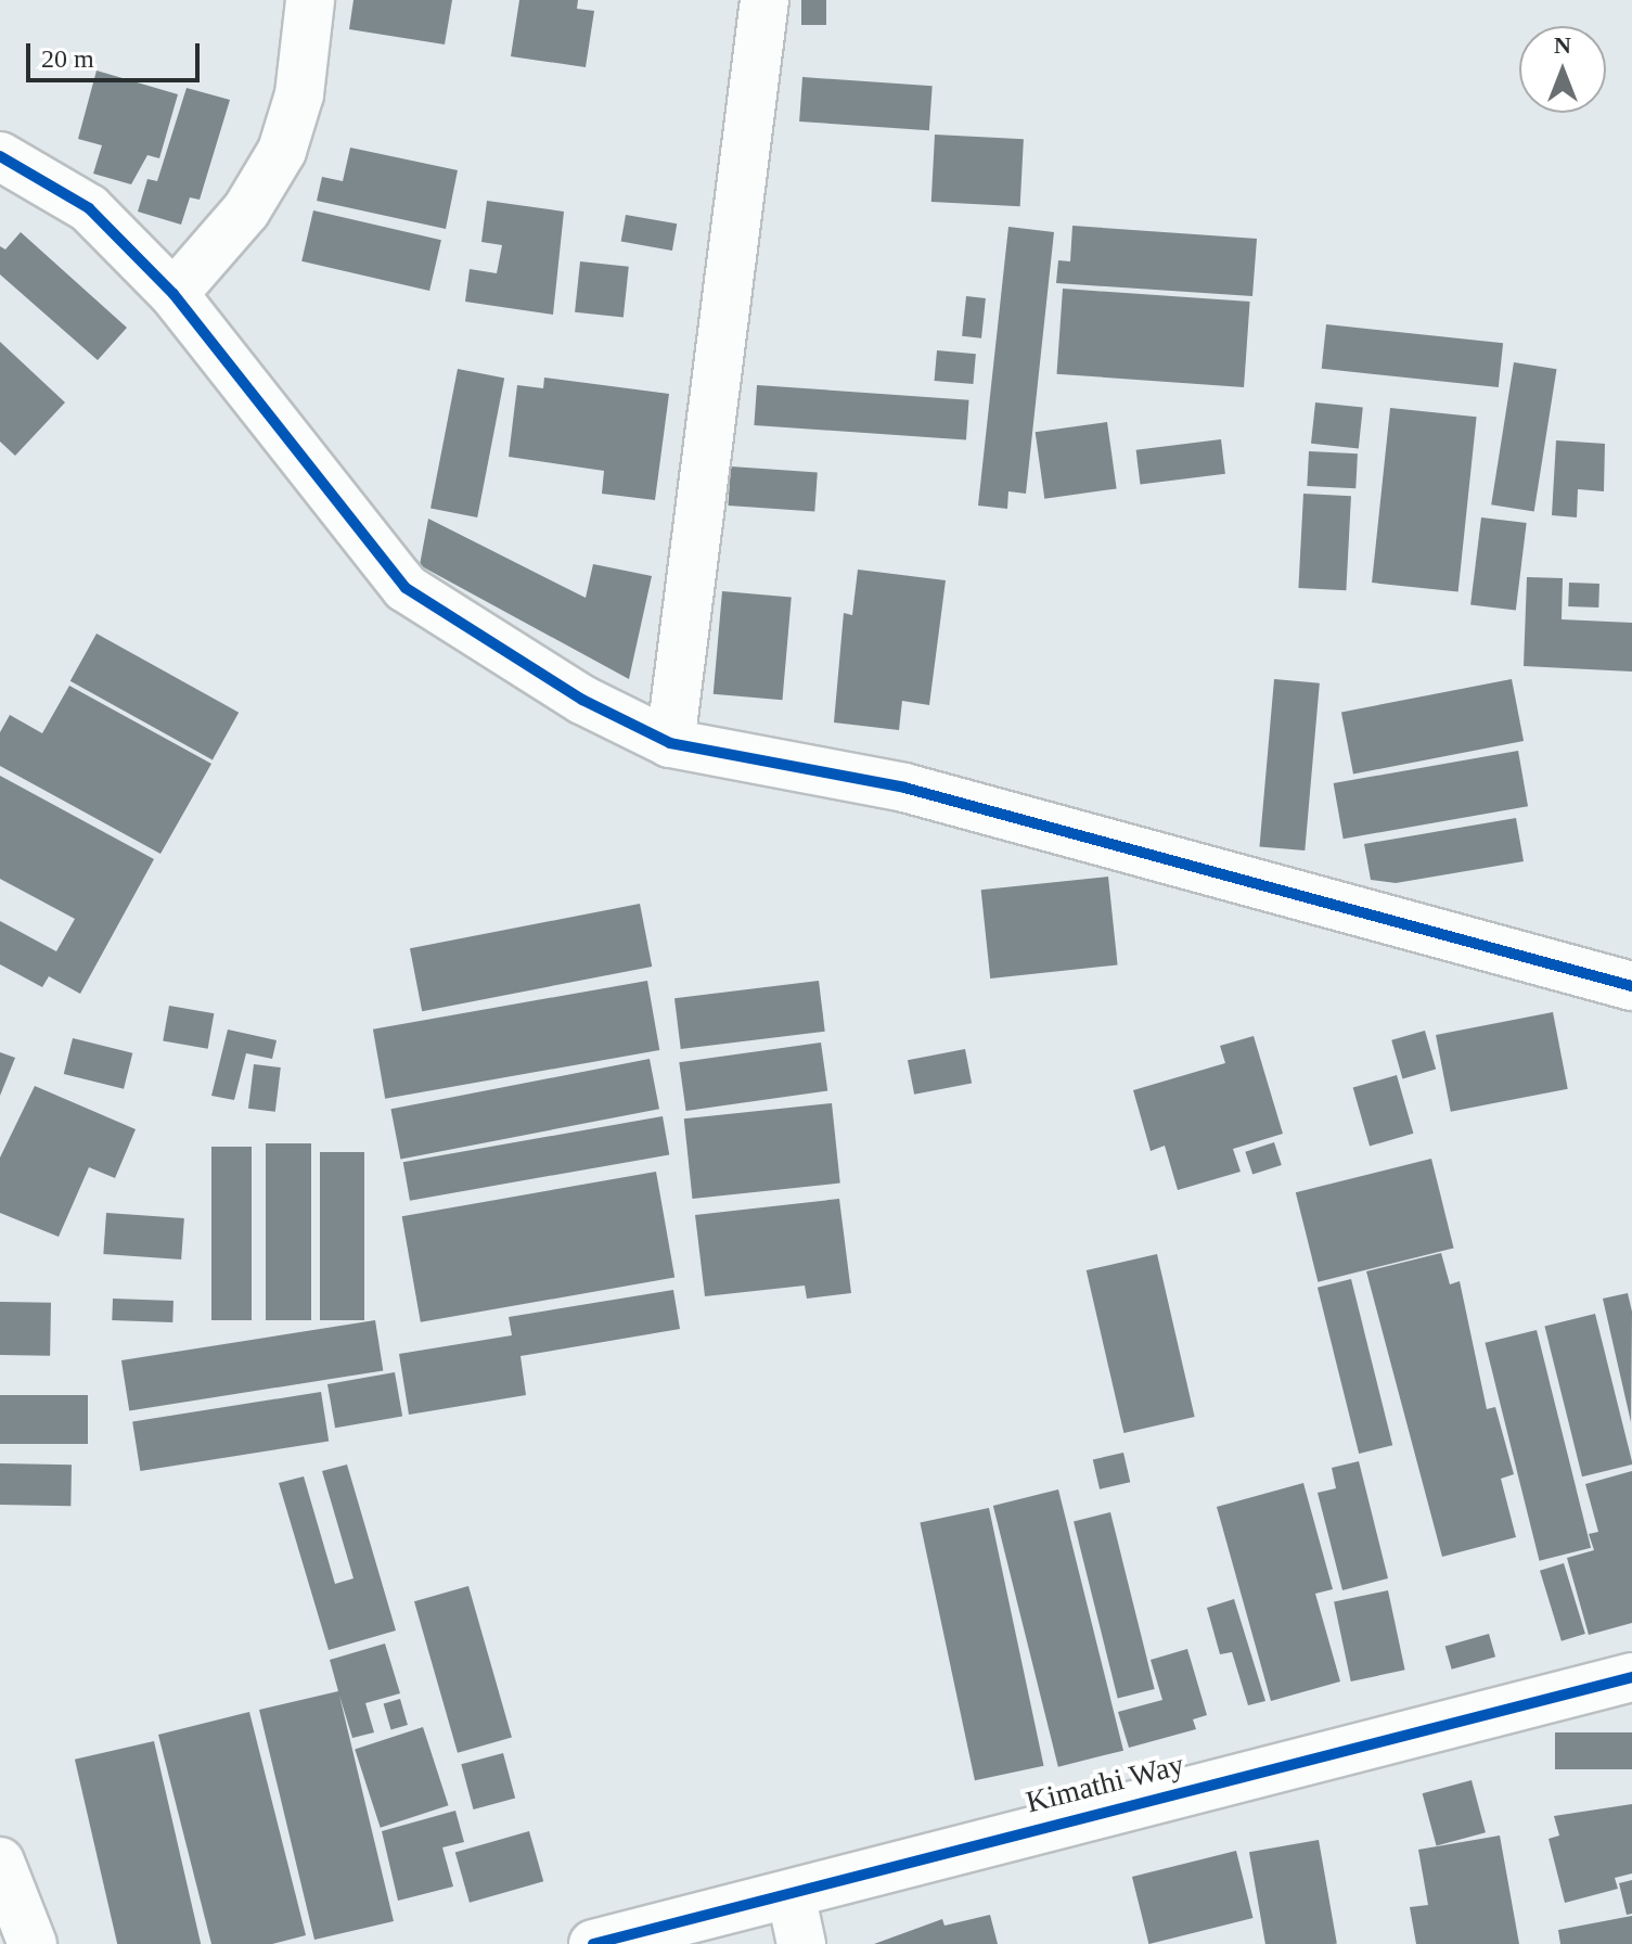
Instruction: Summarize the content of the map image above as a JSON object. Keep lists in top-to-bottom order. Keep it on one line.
{"streets":{"street":["Kimathi Way"]},"scale_bar":"20 m","north":"top"}
